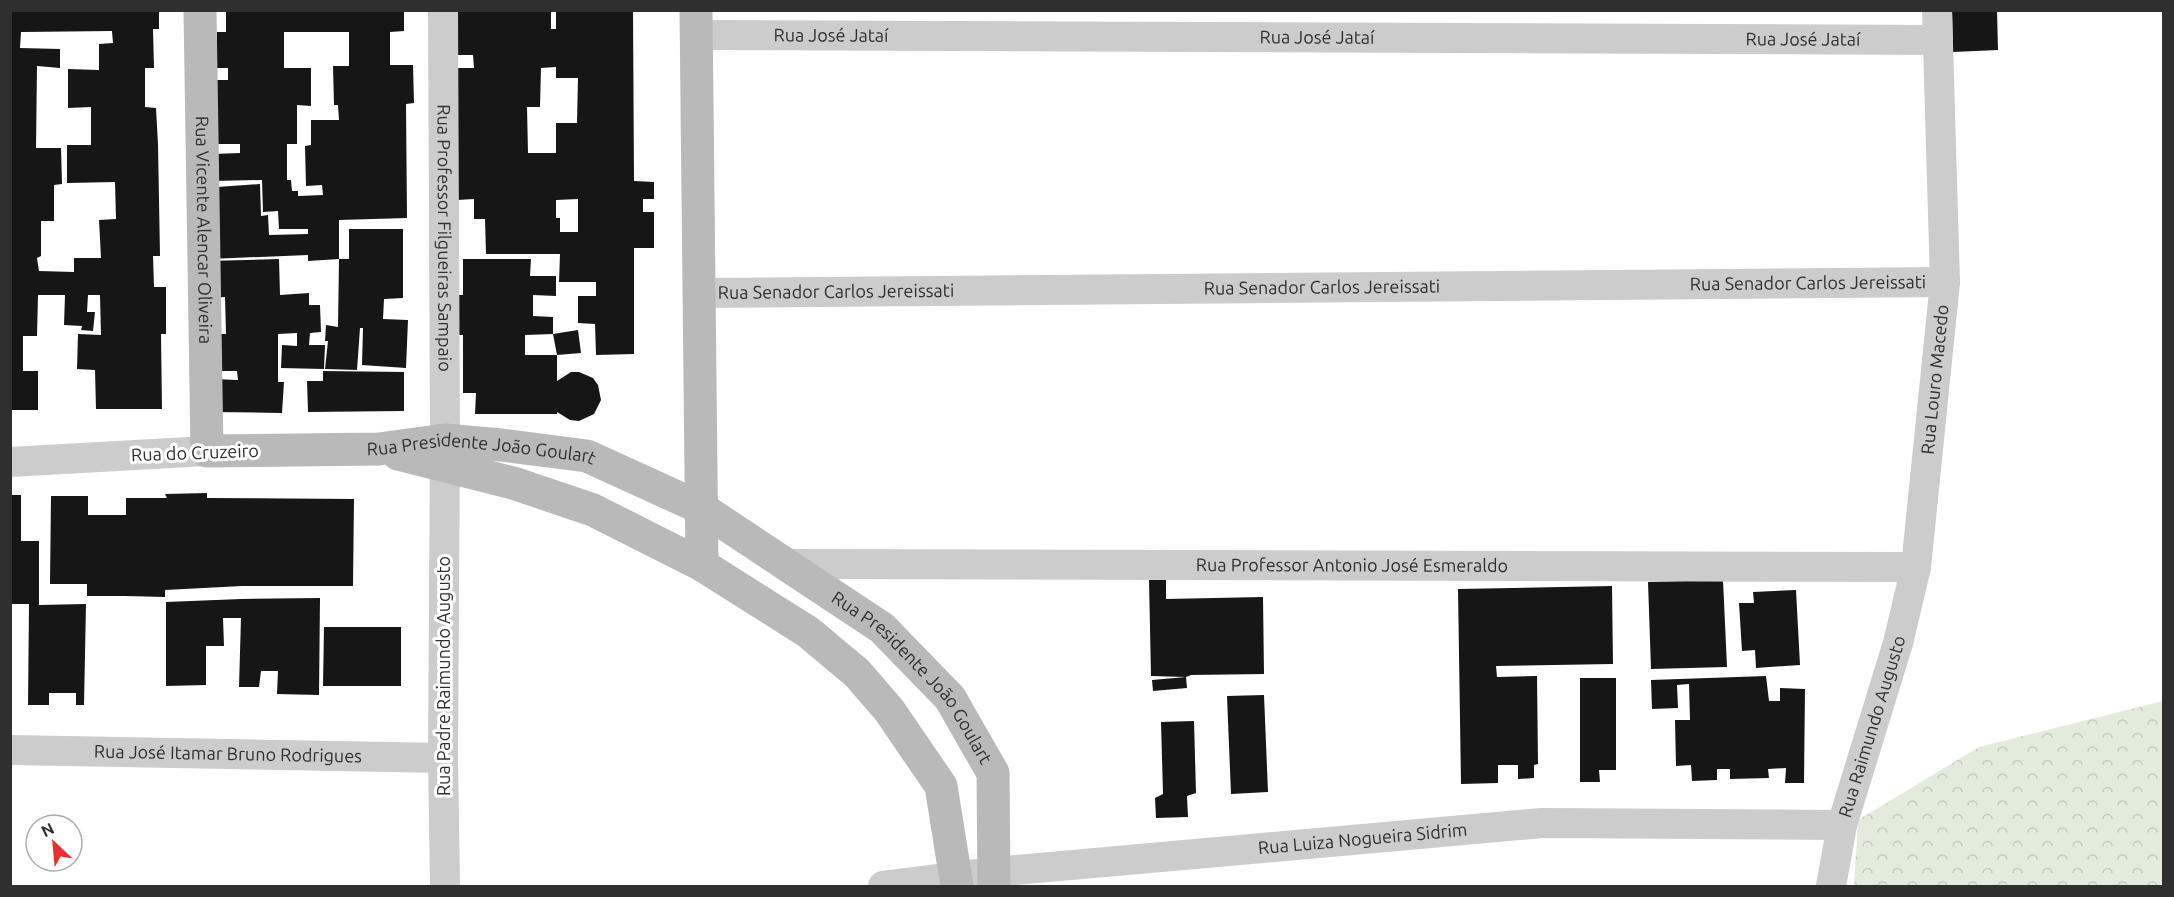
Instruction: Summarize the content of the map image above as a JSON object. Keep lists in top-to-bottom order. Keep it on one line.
{"streets":{"street":["Rua José Jataí","Rua Vicente Alencar Oliveira","Rua Professor Filgueiras Sampaio","Rua Senador Carlos Jereissati","Rua Louro Macedo","Rua do Cruzeiro","Rua Presidente João Goulart","Rua Professor Antonio José Esmeraldo","Rua Padre Raimundo Augusto","Rua Raimundo Augusto","Rua José Itamar Bruno Rodrigues","Rua Luiza Nogueira Sidrim"]},"crossings":[["Rua José Jataí","Rua Louro Macedo"],["Rua Vicente Alencar Oliveira","Rua do Cruzeiro"],["Rua Professor Filgueiras Sampaio","Rua Presidente João Goulart"],["Rua Professor Filgueiras Sampaio","Rua Padre Raimundo Augusto"],["Rua Senador Carlos Jereissati","Rua Louro Macedo"],["Rua Louro Macedo","Rua Professor Antonio José Esmeraldo"],["Rua Louro Macedo","Rua Raimundo Augusto"],["Rua do Cruzeiro","Rua Presidente João Goulart"],["Rua Presidente João Goulart","Rua Professor Antonio José Esmeraldo"],["Rua Presidente João Goulart","Rua Padre Raimundo Augusto"],["Rua Presidente João Goulart","Rua Luiza Nogueira Sidrim"],["Rua Professor Antonio José Esmeraldo","Rua Raimundo Augusto"],["Rua Padre Raimundo Augusto","Rua José Itamar Bruno Rodrigues"],["Rua Raimundo Augusto","Rua Luiza Nogueira Sidrim"]],"north":"top left"}
